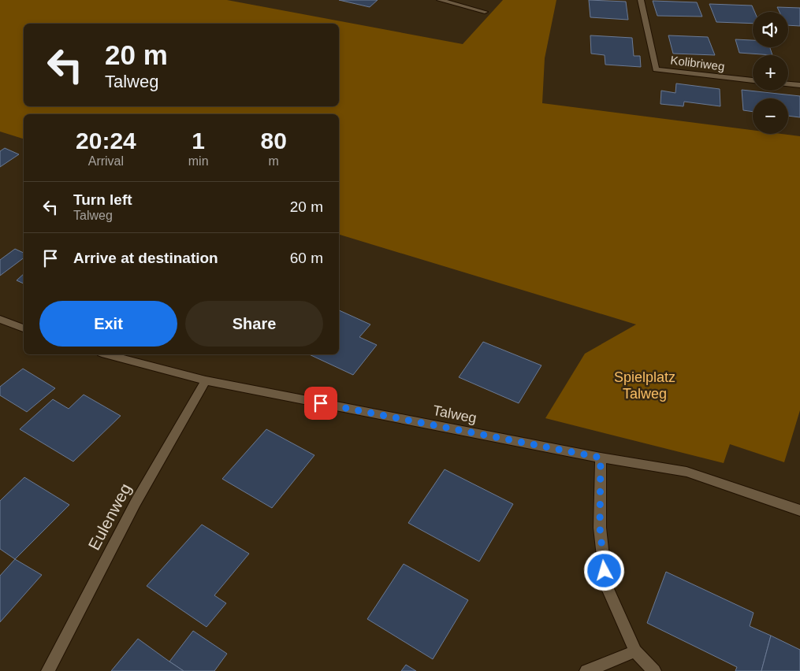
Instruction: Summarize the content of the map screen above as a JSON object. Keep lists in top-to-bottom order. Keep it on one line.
{"streets":{"street":["Kolibriweg","Talweg","Eulenweg"]},"crossings":[["Talweg","Eulenweg"]],"parks":["Spielplatz Talweg"],"page":{"map_buttons":["+","−"],"turn":["20 m","Talweg"],"eta":["20:24","Arrival","1","min","80","m"],"list":[{"name":"Turn left","note":"Talweg","value":"20 m"},{"name":"Arrive at destination","value":"60 m"}],"buttons":["Exit","Share"]}}
